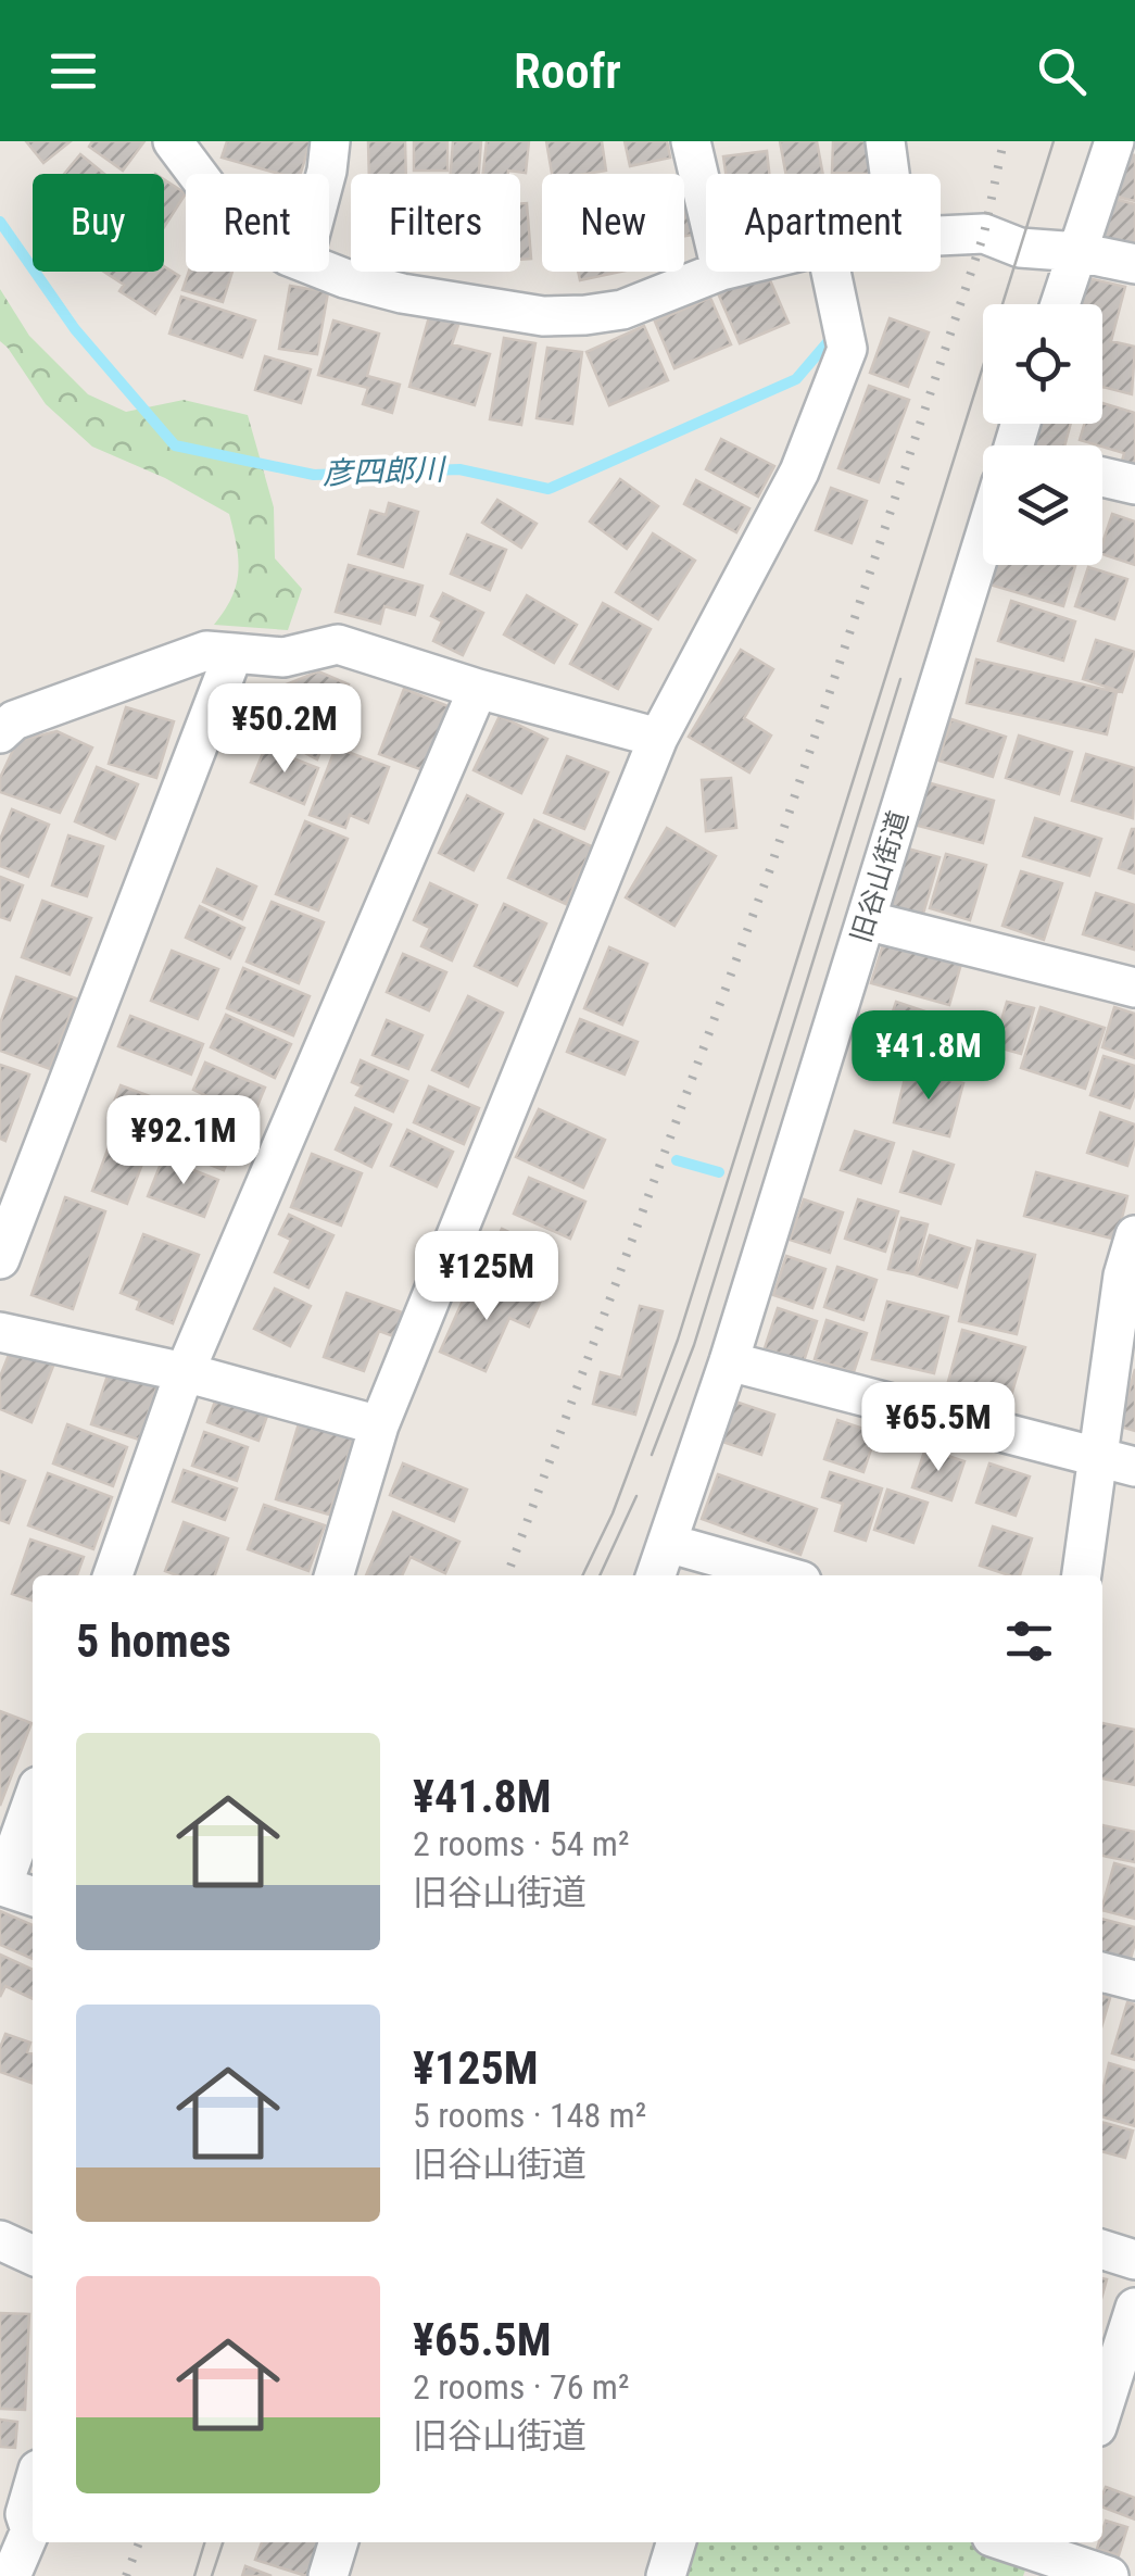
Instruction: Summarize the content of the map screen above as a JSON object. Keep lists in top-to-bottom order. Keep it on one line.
{"streets":{"street":["旧谷山街道"]},"water":["彦四郎川"],"page":{"header":"Roofr","chip":["Buy","Rent","Filters","New","Apartment"],"price":["¥50.2M","¥41.8M","¥92.1M","¥125M","¥65.5M"],"heading":"5 homes","list":[{"name":"¥41.8M","note":"2 rooms · 54 m² · 旧谷山街道"},{"name":"¥125M","note":"5 rooms · 148 m² · 旧谷山街道"},{"name":"¥65.5M","note":"2 rooms · 76 m² · 旧谷山街道"}]}}
